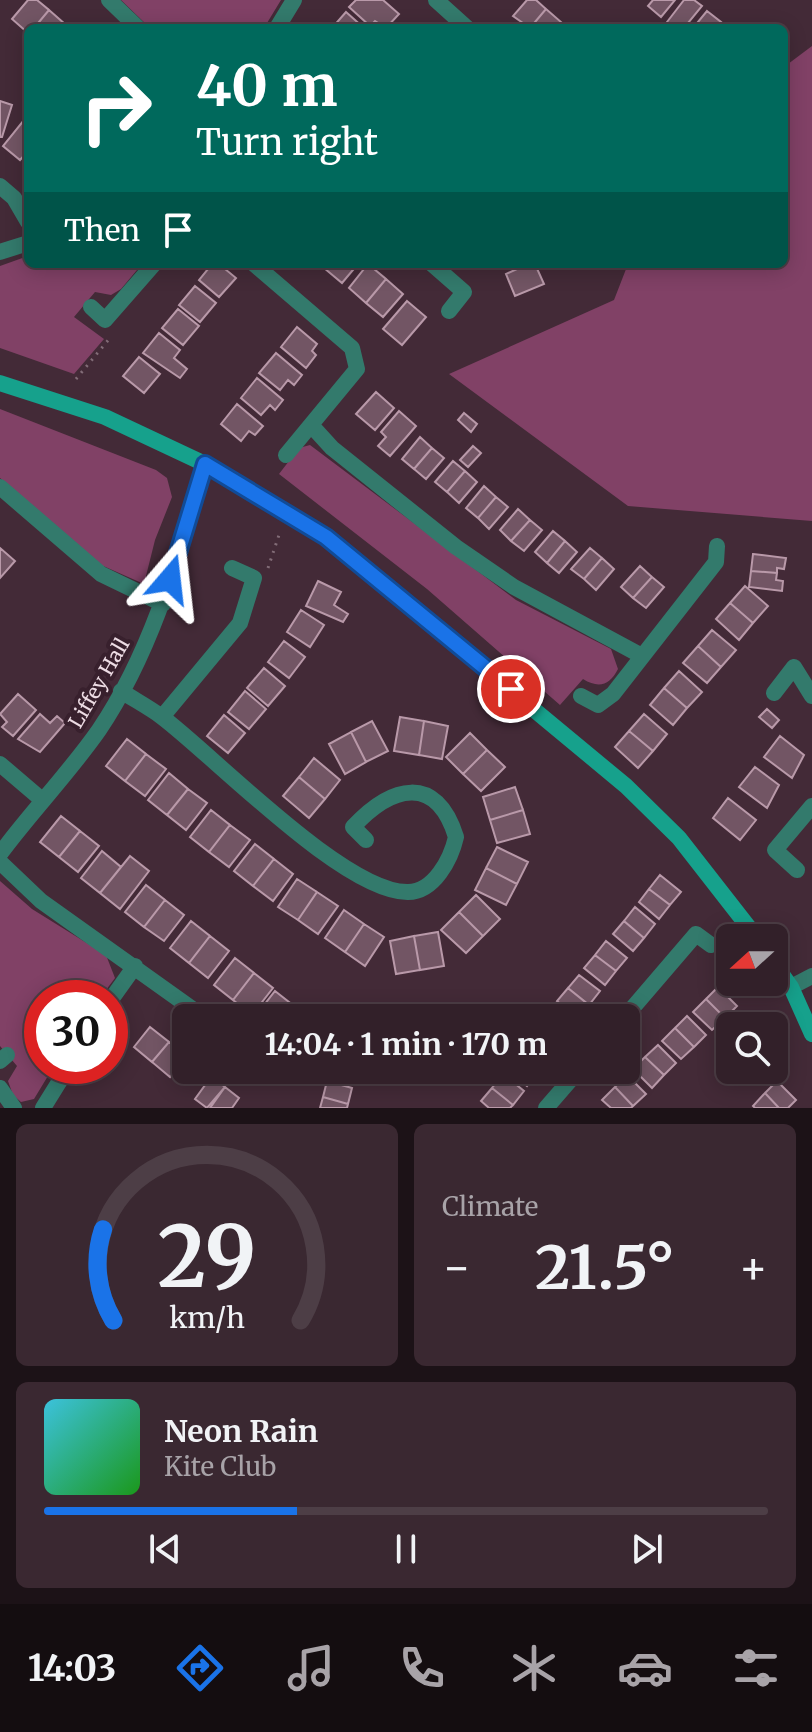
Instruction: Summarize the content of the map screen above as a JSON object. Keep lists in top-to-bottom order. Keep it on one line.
{"streets":{"street":["Liffey Hall"]},"north":"left","page":{"turn":["40 m","Turn right"],"then":"Then","limit":"30","trip":"14:04 · 1 min · 170 m","tile":"Climate","heat":["−","21.5°","+"],"song":["Neon Rain","Kite Club"],"tabs":"14:03","gauge":["29","km/h"]}}
